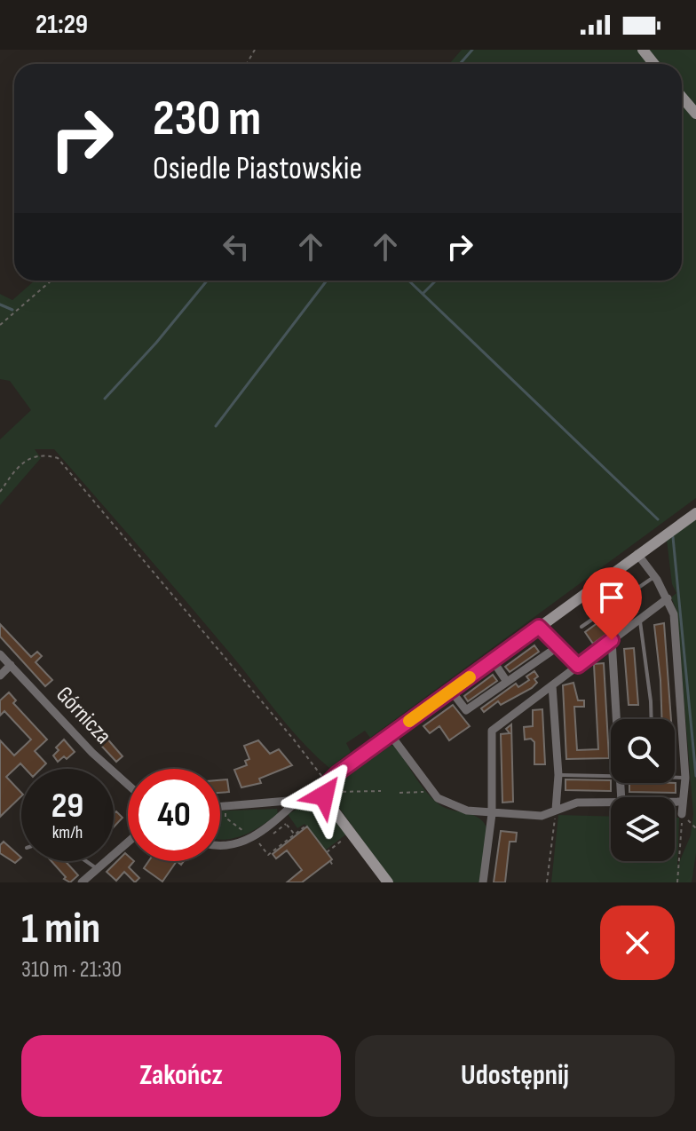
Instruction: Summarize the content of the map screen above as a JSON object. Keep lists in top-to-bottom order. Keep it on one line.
{"streets":{"street":["Górnicza"]},"page":{"status":"21:29","turn":["230 m","Osiedle Piastowskie"],"speed":"29 km/h","limit":"40","heading":["1 min","310 m · 21:30"],"buttons":["Zakończ","Udostępnij"]}}
